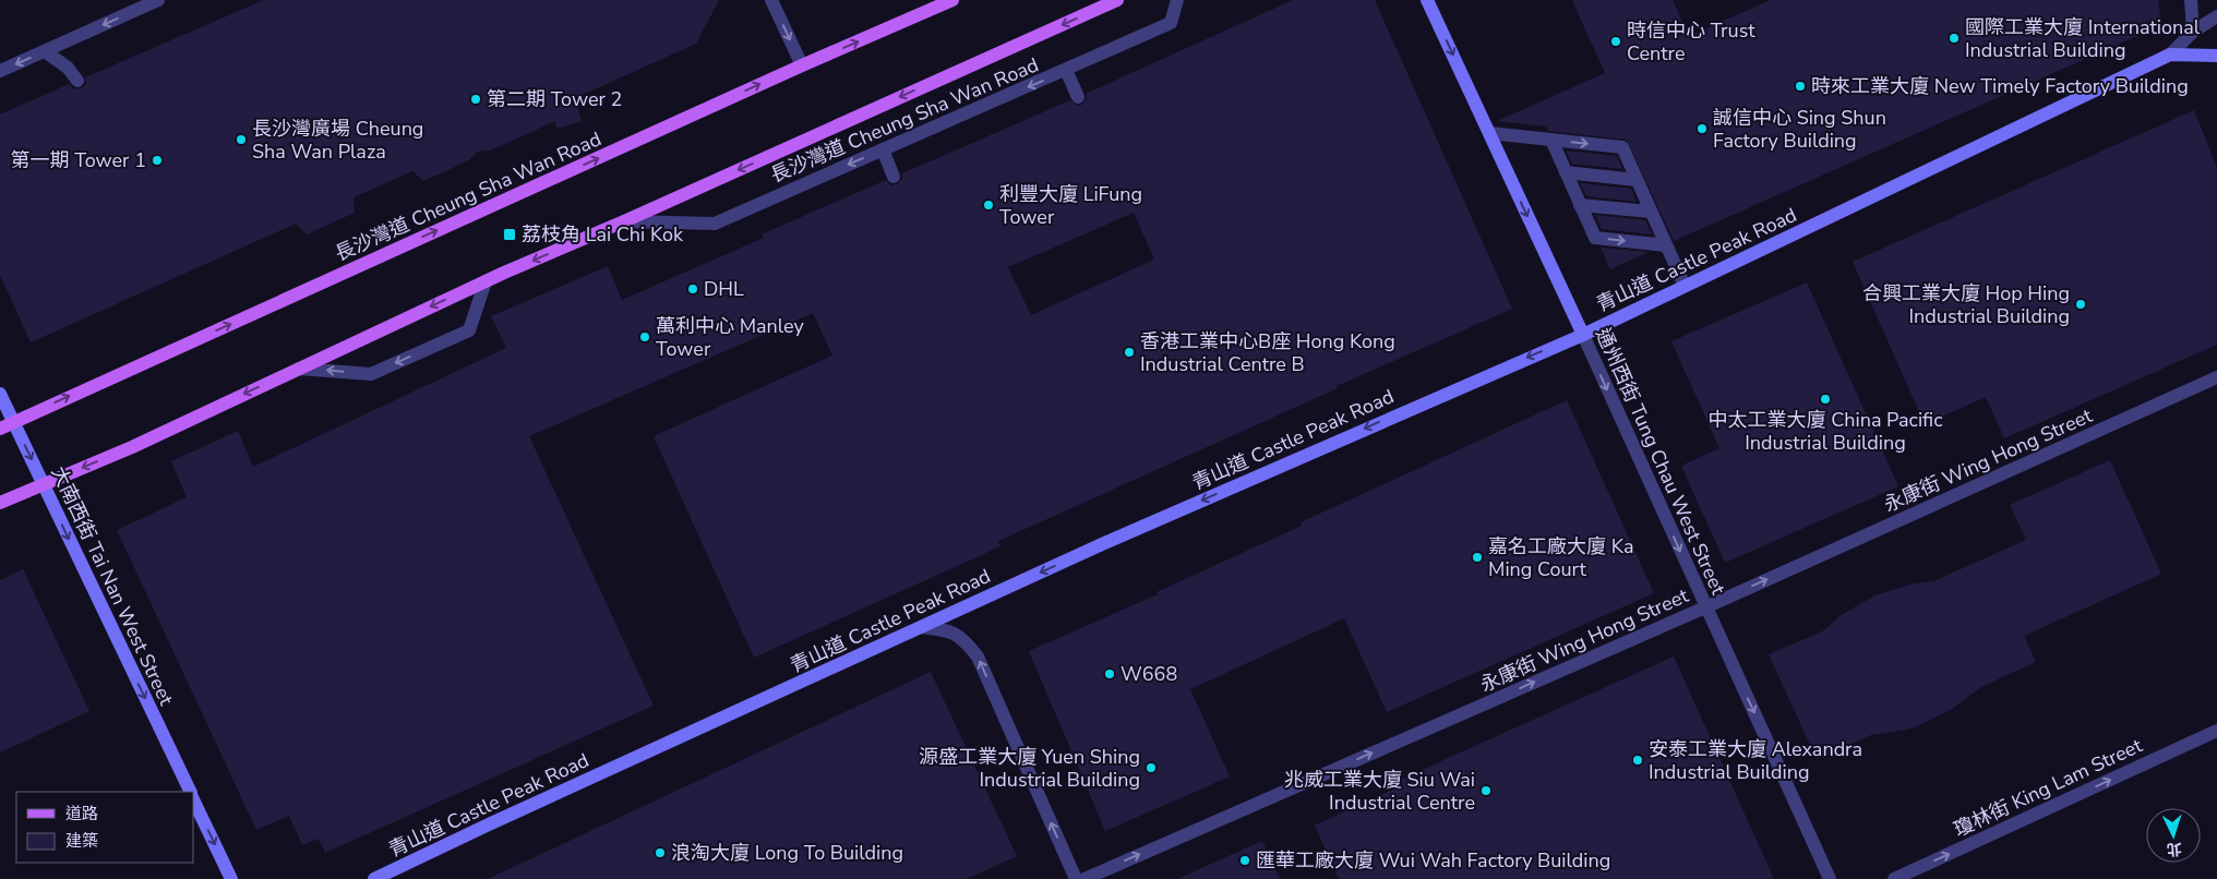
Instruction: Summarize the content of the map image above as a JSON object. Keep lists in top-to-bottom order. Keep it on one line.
{"streets":{"main road":["長沙灣道 Cheung Sha Wan Road","青山道 Castle Peak Road","通州西街 Tung Chau West Street","大南西街 Tai Nan West Street"],"street":["永康街 Wing Hong Street","瓊林街 King Lam Street"]},"crossings":[["長沙灣道 Cheung Sha Wan Road","大南西街 Tai Nan West Street"],["青山道 Castle Peak Road","通州西街 Tung Chau West Street"],["永康街 Wing Hong Street","通州西街 Tung Chau West Street"]],"one_way":["青山道 Castle Peak Road","永康街 Wing Hong Street","通州西街 Tung Chau West Street","大南西街 Tai Nan West Street","瓊林街 King Lam Street"],"places":{"other":["國際工業大廈 International Industrial Building","時信中心 Trust Centre","時來工業大廈 New Timely Factory Building","第二期 Tower 2","誠信中心 Sing Shun Factory Building","長沙灣廣場 Cheung Sha Wan Plaza","第一期 Tower 1","利豐大廈 LiFung Tower","DHL","合興工業大廈 Hop Hing Industrial Building","萬利中心 Manley Tower","香港工業中心B座 Hong Kong Industrial Centre B","中太工業大廈 China Pacific Industrial Building","嘉名工廠大廈 Ka Ming Court","W668","安泰工業大廈 Alexandra Industrial Building","源盛工業大廈 Yuen Shing Industrial Building","兆威工業大廈 Siu Wai Industrial Centre","浪淘大廈 Long To Building","匯華工廠大廈 Wui Wah Factory Building"],"transit":["荔枝角 Lai Chi Kok"]},"legend":["道路","建築"],"north":"bottom"}
